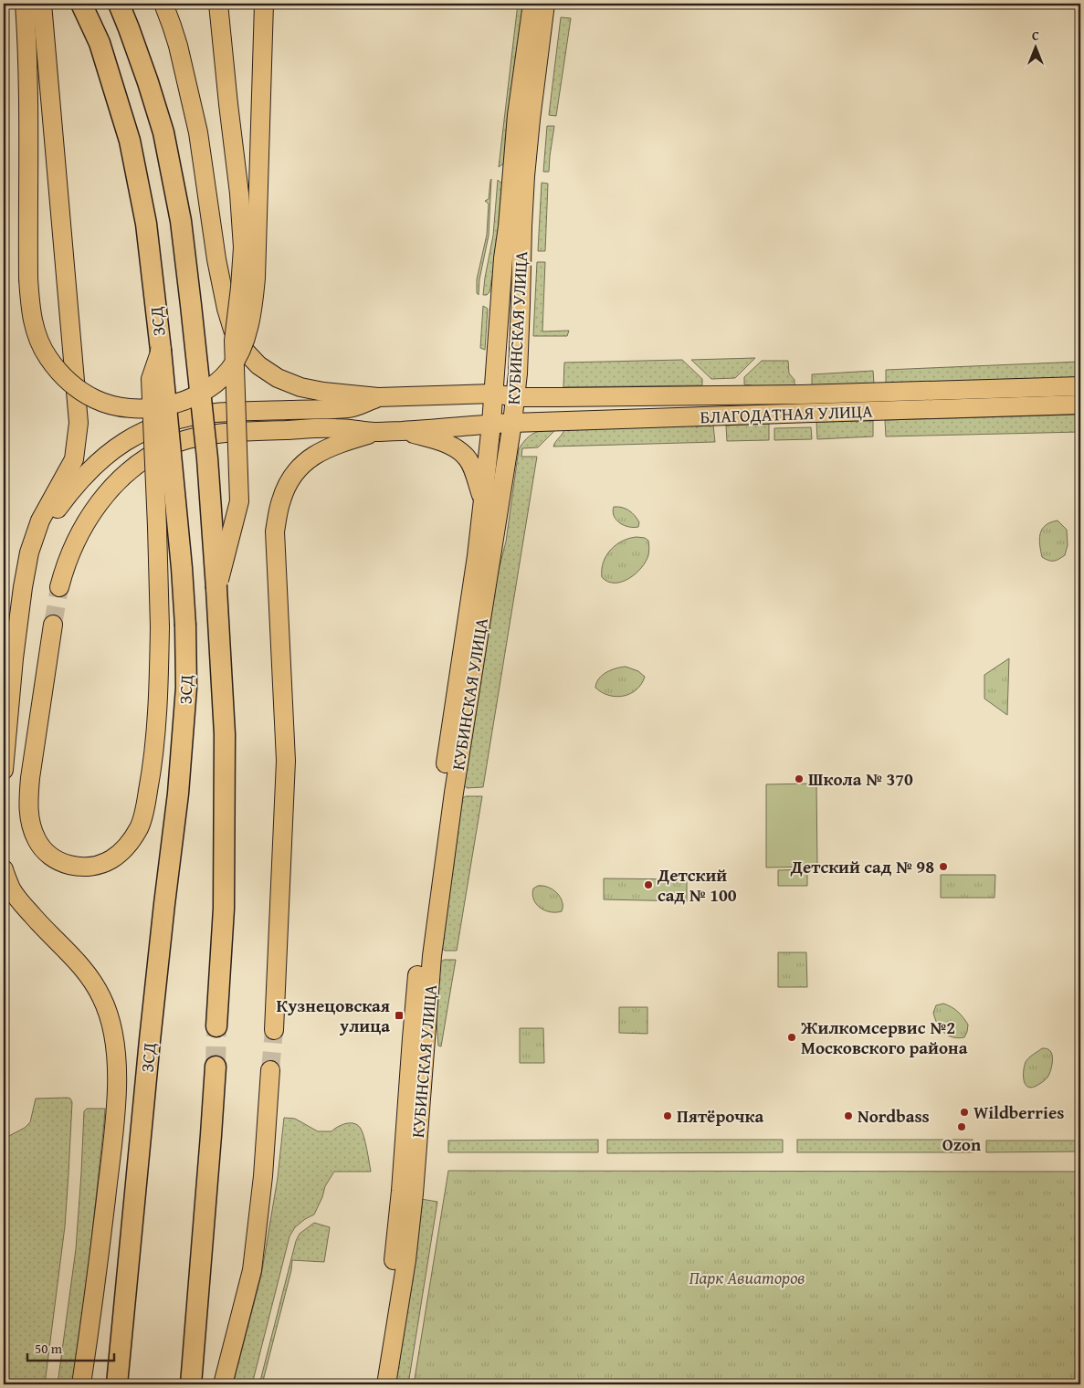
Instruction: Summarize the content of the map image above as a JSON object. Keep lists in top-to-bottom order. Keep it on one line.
{"streets":{"highway":["ЗСД"],"main road":["КУБИНСКАЯ УЛИЦА","БЛАГОДАТНАЯ УЛИЦА"]},"crossings":[["КУБИНСКАЯ УЛИЦА","БЛАГОДАТНАЯ УЛИЦА"]],"parks":["Парк Авиаторов"],"places":{"other":["Школа № 370","Детский сад № 98","Детский сад № 100","Жилкомсервис №2 Московского района","Wildberries","Пятёрочка","Nordbass","Ozon"],"transit":["Кузнецовская улица"]},"scale_bar":"50 m","north":"top"}
